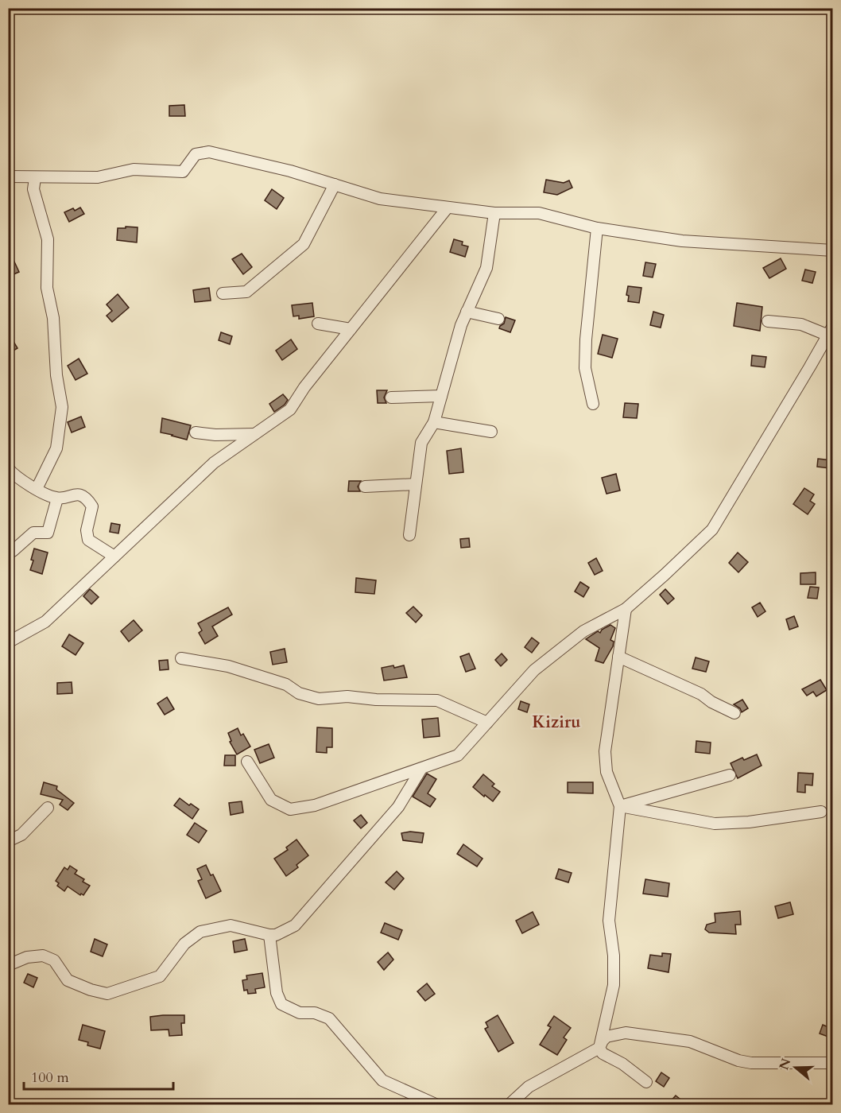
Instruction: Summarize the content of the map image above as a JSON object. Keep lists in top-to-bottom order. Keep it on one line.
{"districts":["Kiziru"],"scale_bar":"100 m","north":"left"}
